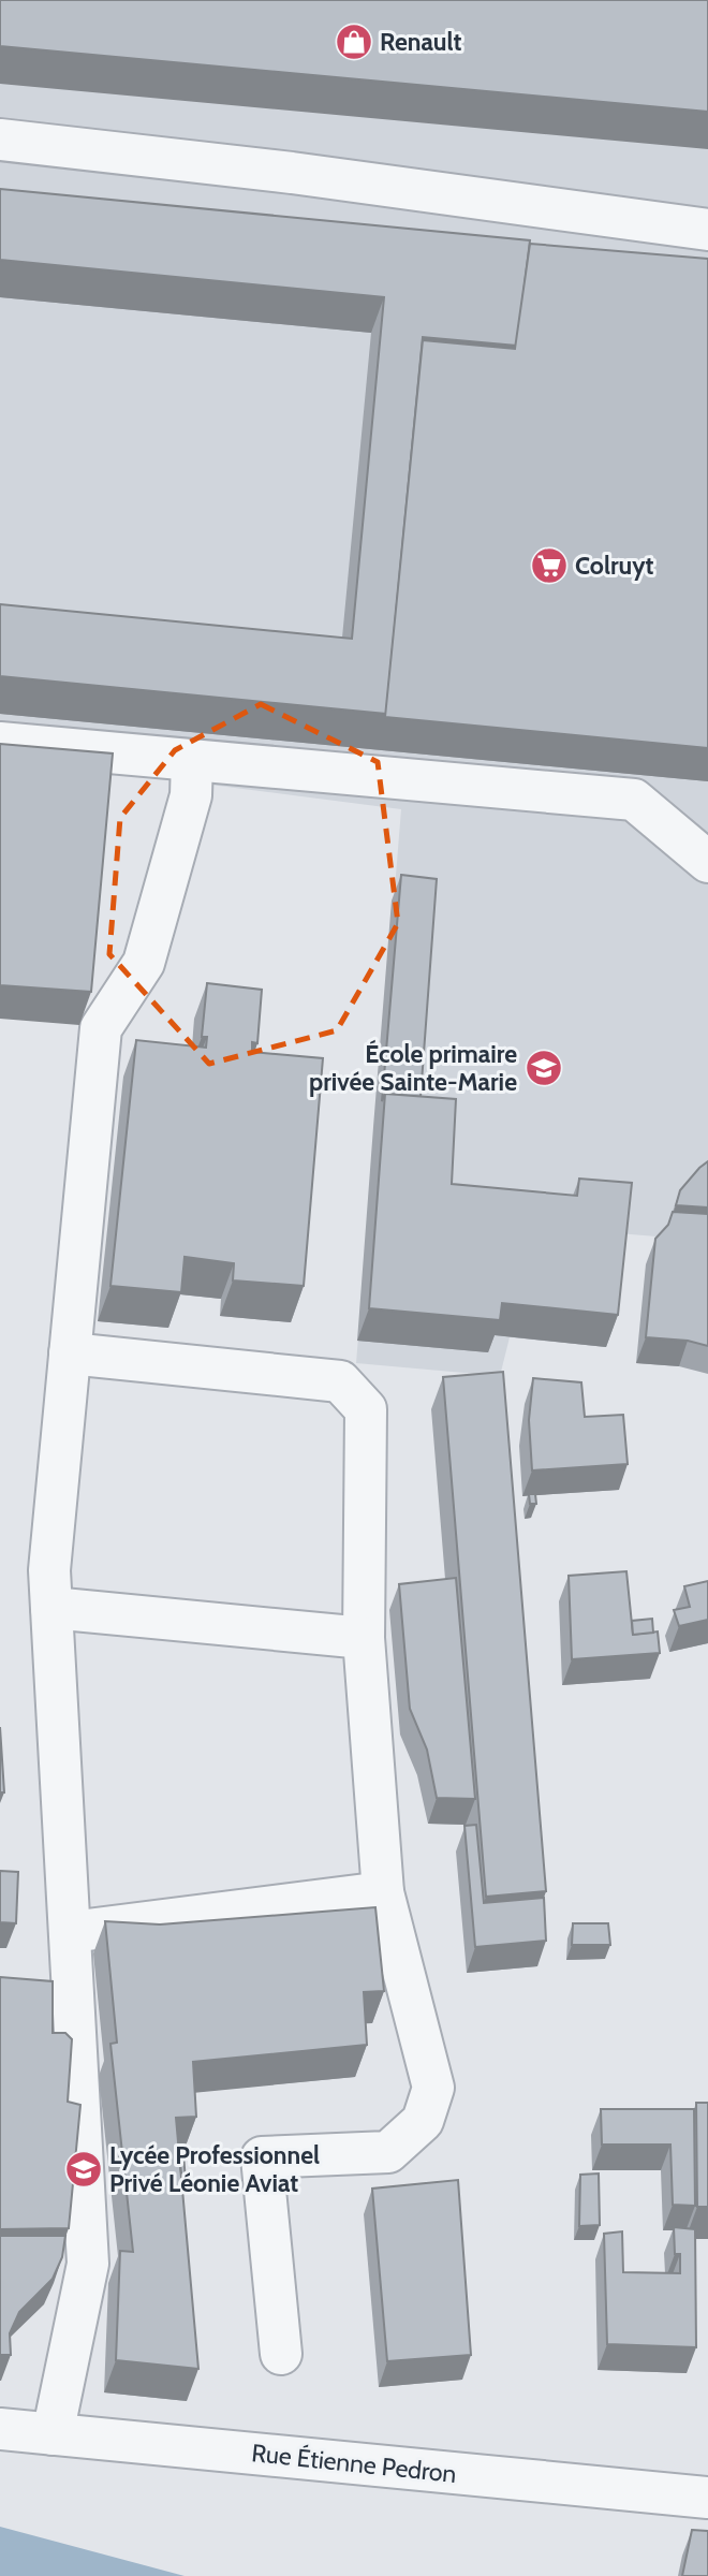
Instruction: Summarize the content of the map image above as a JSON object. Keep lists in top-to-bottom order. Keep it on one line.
{"streets":{"street":["Rue Étienne Pedron"]},"places":{"shop":["Renault"],"supermarket":["Colruyt"],"school or university":["École primaire privée Sainte-Marie","Lycée Professionnel Privé Léonie Aviat"]}}
